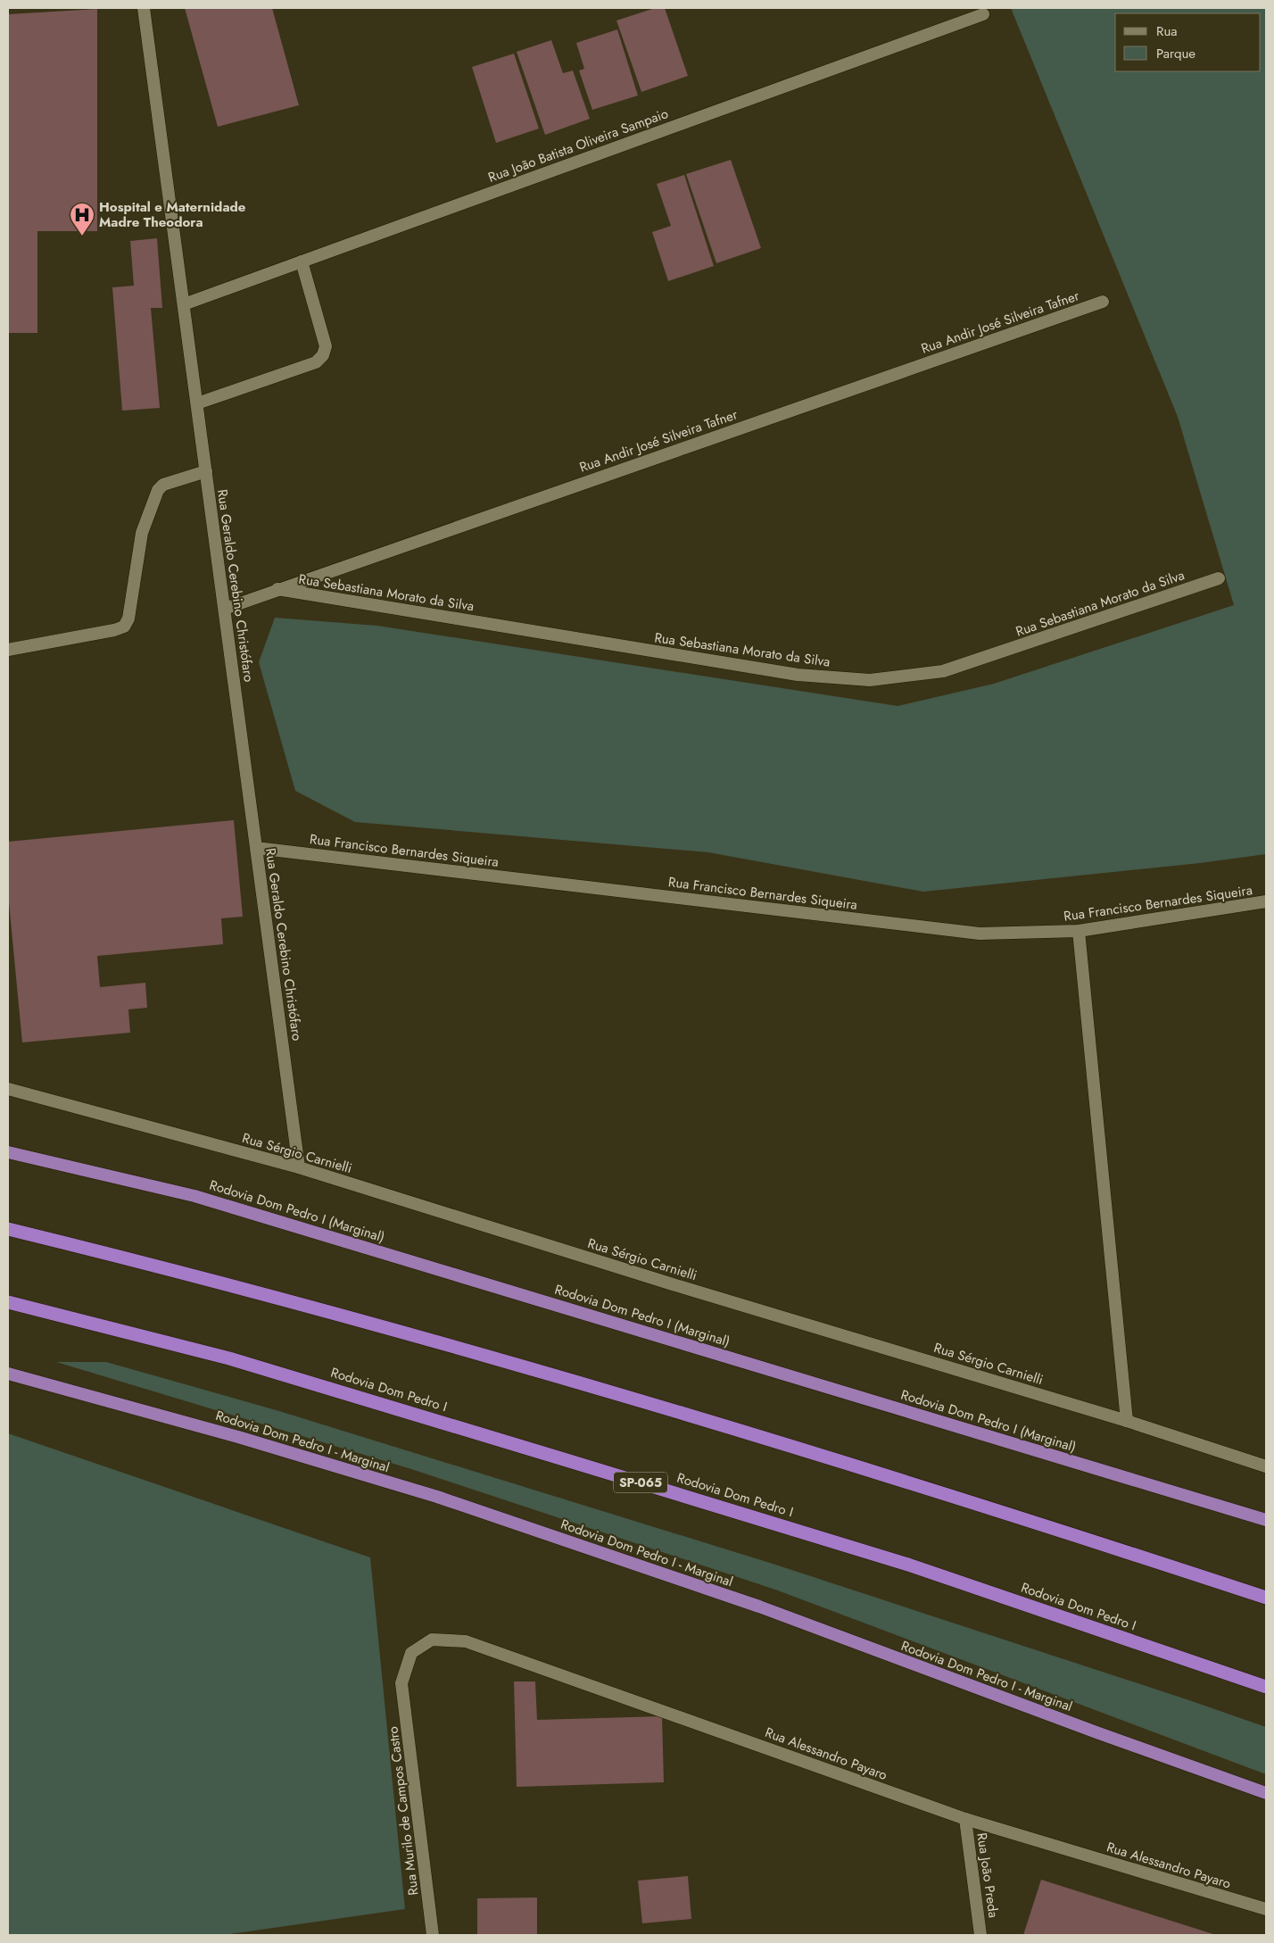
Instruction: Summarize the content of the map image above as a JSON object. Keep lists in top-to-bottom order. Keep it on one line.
{"streets":{"highway":["Rodovia Dom Pedro I (Marginal)","Rodovia Dom Pedro I","Rodovia Dom Pedro I - Marginal","SP-065"],"street":["Rua João Batista Oliveira Sampaio","Rua Andir José Silveira Tafner","Rua Geraldo Cerebino Christófaro","Rua Sebastiana Morato da Silva","Rua Francisco Bernardes Siqueira","Rua Sérgio Carnielli","Rua Alessandro Payaro","Rua Murilo de Campos Castro","Rua João Preda"]},"crossings":[["Rua João Batista Oliveira Sampaio","Rua Geraldo Cerebino Christófaro"],["Rua Andir José Silveira Tafner","Rua Geraldo Cerebino Christófaro"],["Rua Andir José Silveira Tafner","Rua Sebastiana Morato da Silva"],["Rua Geraldo Cerebino Christófaro","Rua Francisco Bernardes Siqueira"],["Rua Geraldo Cerebino Christófaro","Rua Sérgio Carnielli"],["Rua Alessandro Payaro","Rua Murilo de Campos Castro"],["Rua Alessandro Payaro","Rua João Preda"]],"places":{"hospital":["Hospital e Maternidade Madre Theodora"]},"legend":["Rua","Parque"]}
